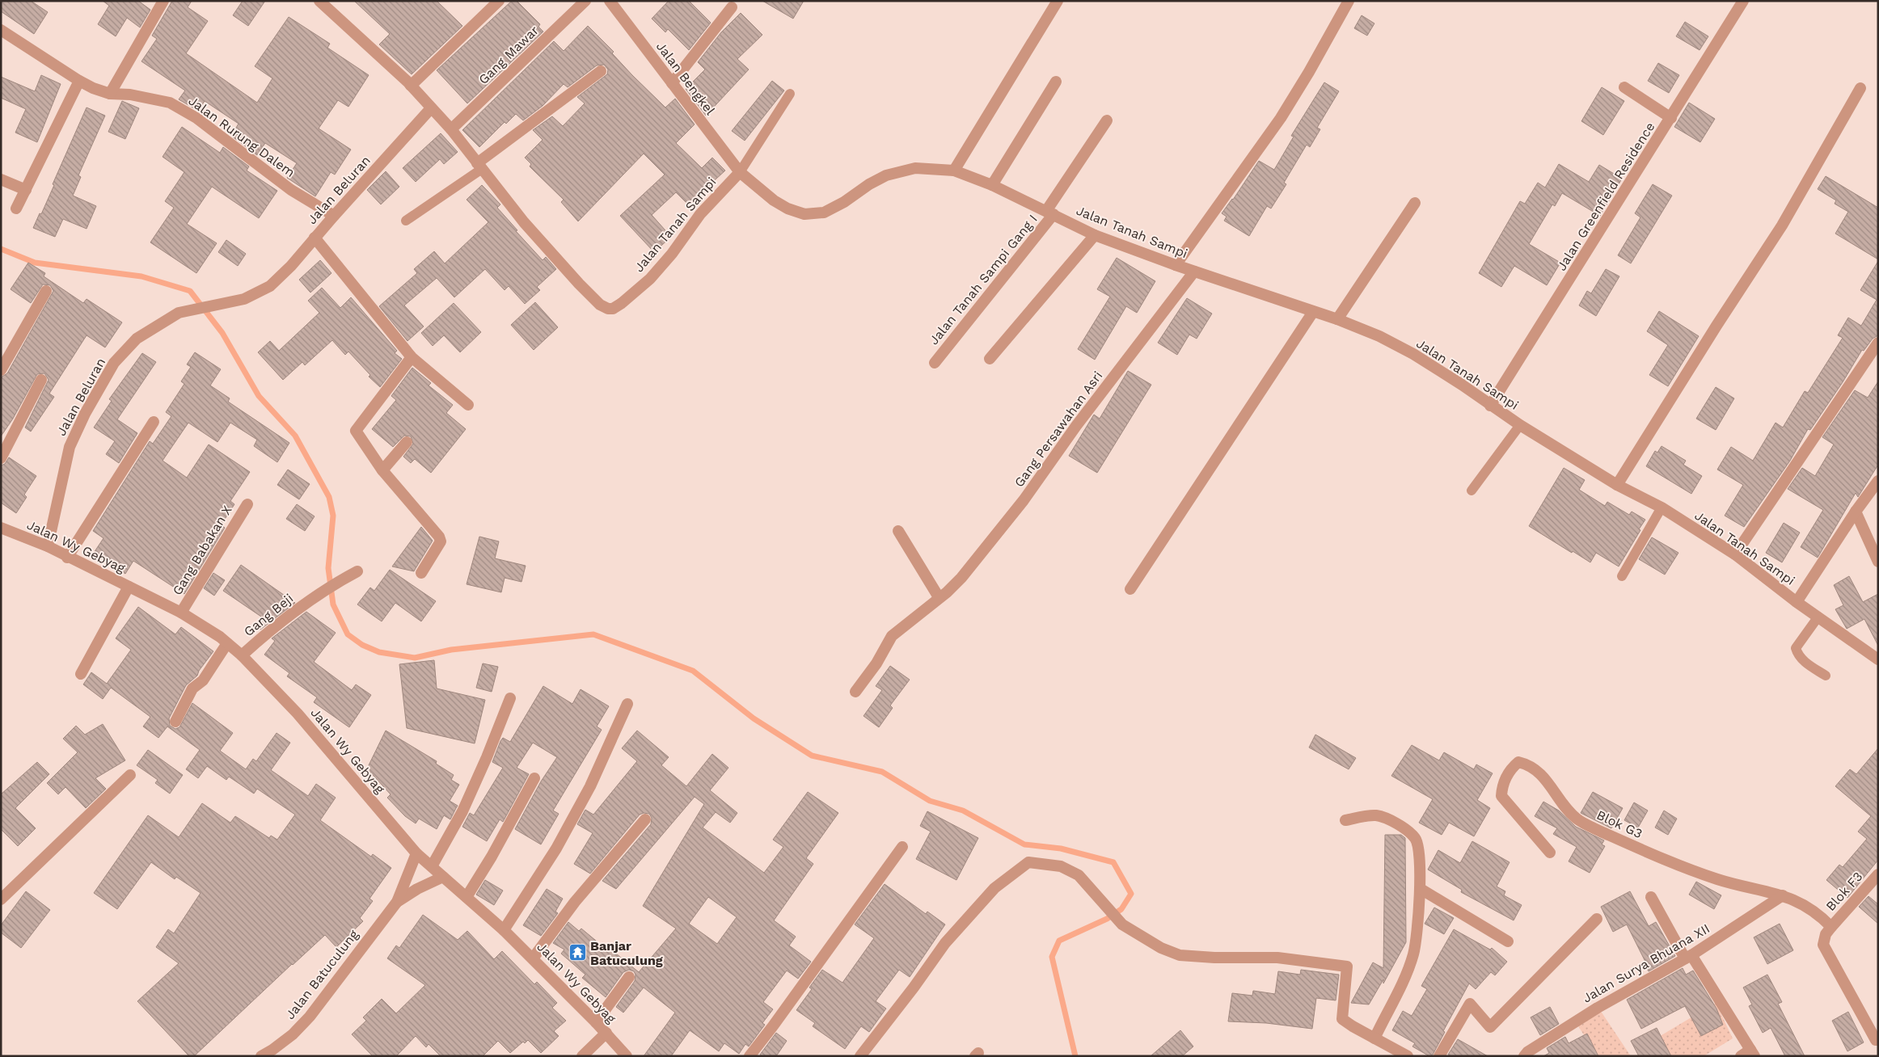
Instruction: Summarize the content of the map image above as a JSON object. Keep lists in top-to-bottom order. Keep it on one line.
{"streets":{"street":["Gang Mawar","Jalan Bengkel","Jalan Rurung Dalem","Jalan Beluran","Jalan Greenfield Residence","Jalan Tanah Sampi","Jalan Tanah Sampi Gang I","Gang Persawahan Asri","Jalan Wy Gebyag","Gang Babakan X","Gang Beji","Blok G3","Blok F3","Jalan Surya Bhuana XII","Jalan Batuculung"]},"crossings":[["Gang Mawar","Jalan Tanah Sampi"],["Jalan Bengkel","Jalan Tanah Sampi"],["Jalan Rurung Dalem","Jalan Beluran"],["Jalan Beluran","Jalan Tanah Sampi"],["Jalan Beluran","Jalan Wy Gebyag"],["Jalan Greenfield Residence","Jalan Tanah Sampi"],["Jalan Tanah Sampi","Jalan Tanah Sampi Gang I"],["Jalan Tanah Sampi","Gang Persawahan Asri"],["Jalan Wy Gebyag","Gang Babakan X"],["Jalan Wy Gebyag","Gang Beji"],["Jalan Wy Gebyag","Jalan Batuculung"],["Blok G3","Blok F3"],["Blok G3","Jalan Surya Bhuana XII"]],"places":{"temple":["Banjar Batuculung"]}}
